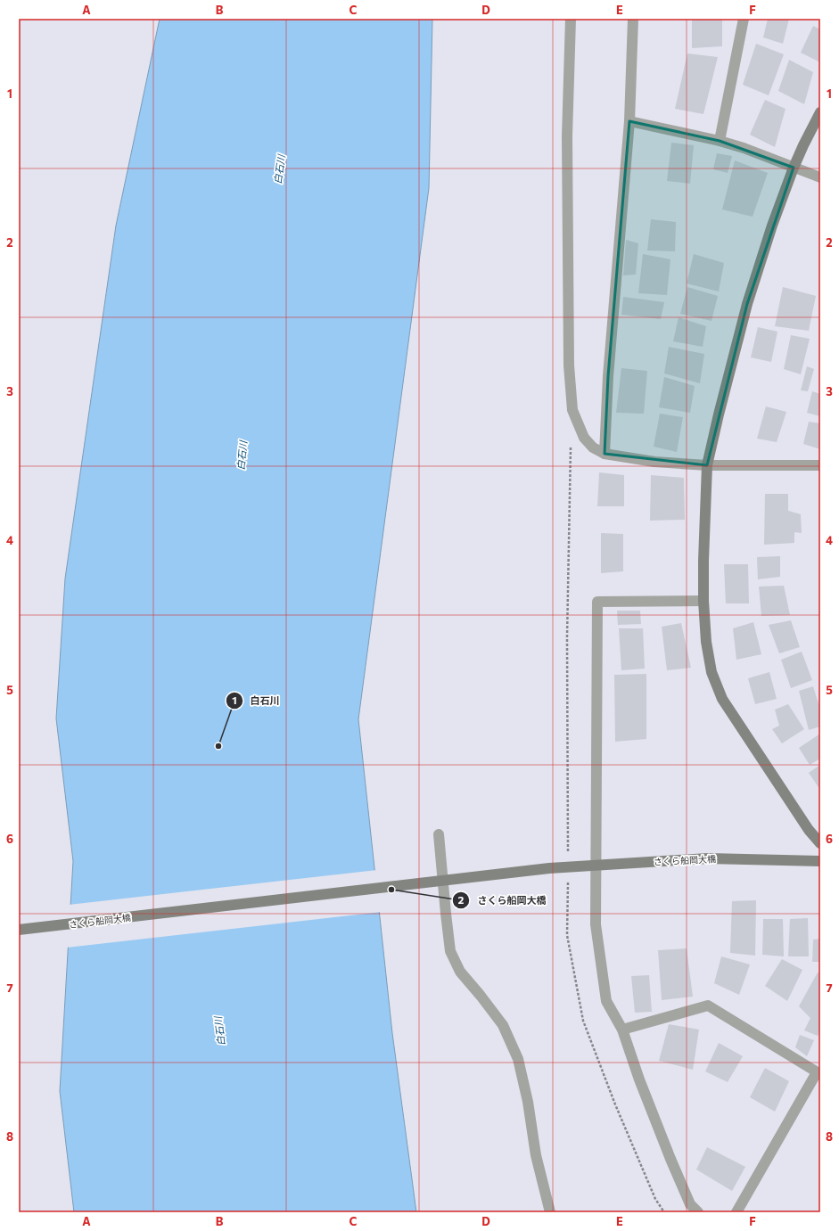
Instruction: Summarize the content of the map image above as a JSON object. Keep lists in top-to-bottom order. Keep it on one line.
{"streets":{"main road":["さくら船岡大橋"]},"water":["白石川"],"places":["白石川","さくら船岡大橋"],"grid":{"columns":["A","B","C","D","E","F"],"rows":["1","2","3","4","5","6","7","8"]}}
